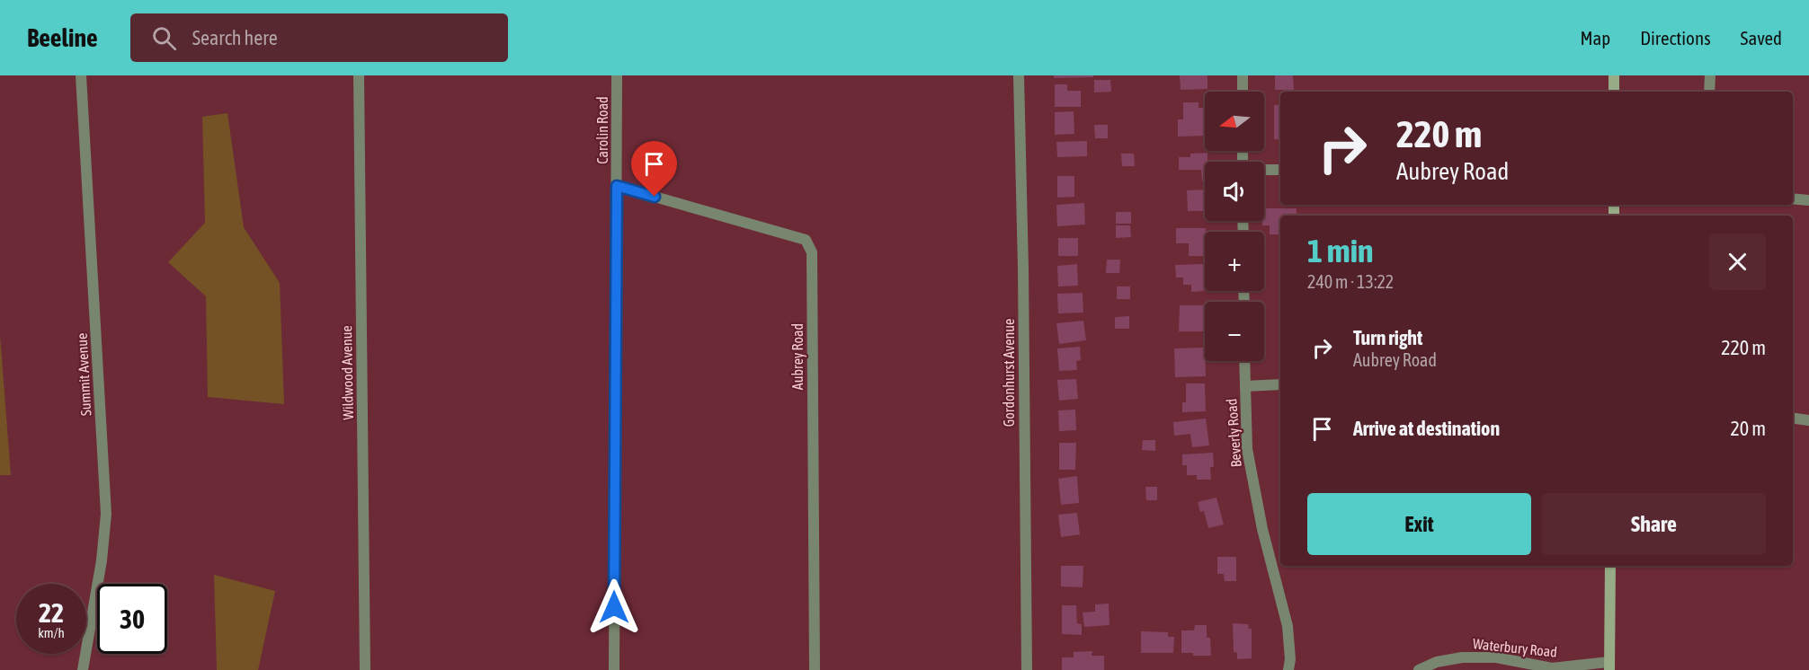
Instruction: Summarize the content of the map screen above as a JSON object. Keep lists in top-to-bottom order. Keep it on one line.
{"streets":{"street":["Carolin Road","Aubrey Road","Wildwood Avenue","Gordonhurst Avenue","Summit Avenue","Beverly Road","Waterbury Road"]},"crossings":[["Carolin Road","Aubrey Road"]],"north":"left","page":{"header":"Beeline","search":"Search here","nav":["Map","Directions","Saved"],"map_buttons":["+","−"],"turn":["220 m","Aubrey Road"],"heading":["1 min","240 m · 13:22"],"list":[{"name":"Turn right","note":"Aubrey Road","value":"220 m"},{"name":"Arrive at destination","value":"20 m"}],"buttons":["Exit","Share"],"speed":"22 km/h","limit":"30"}}
